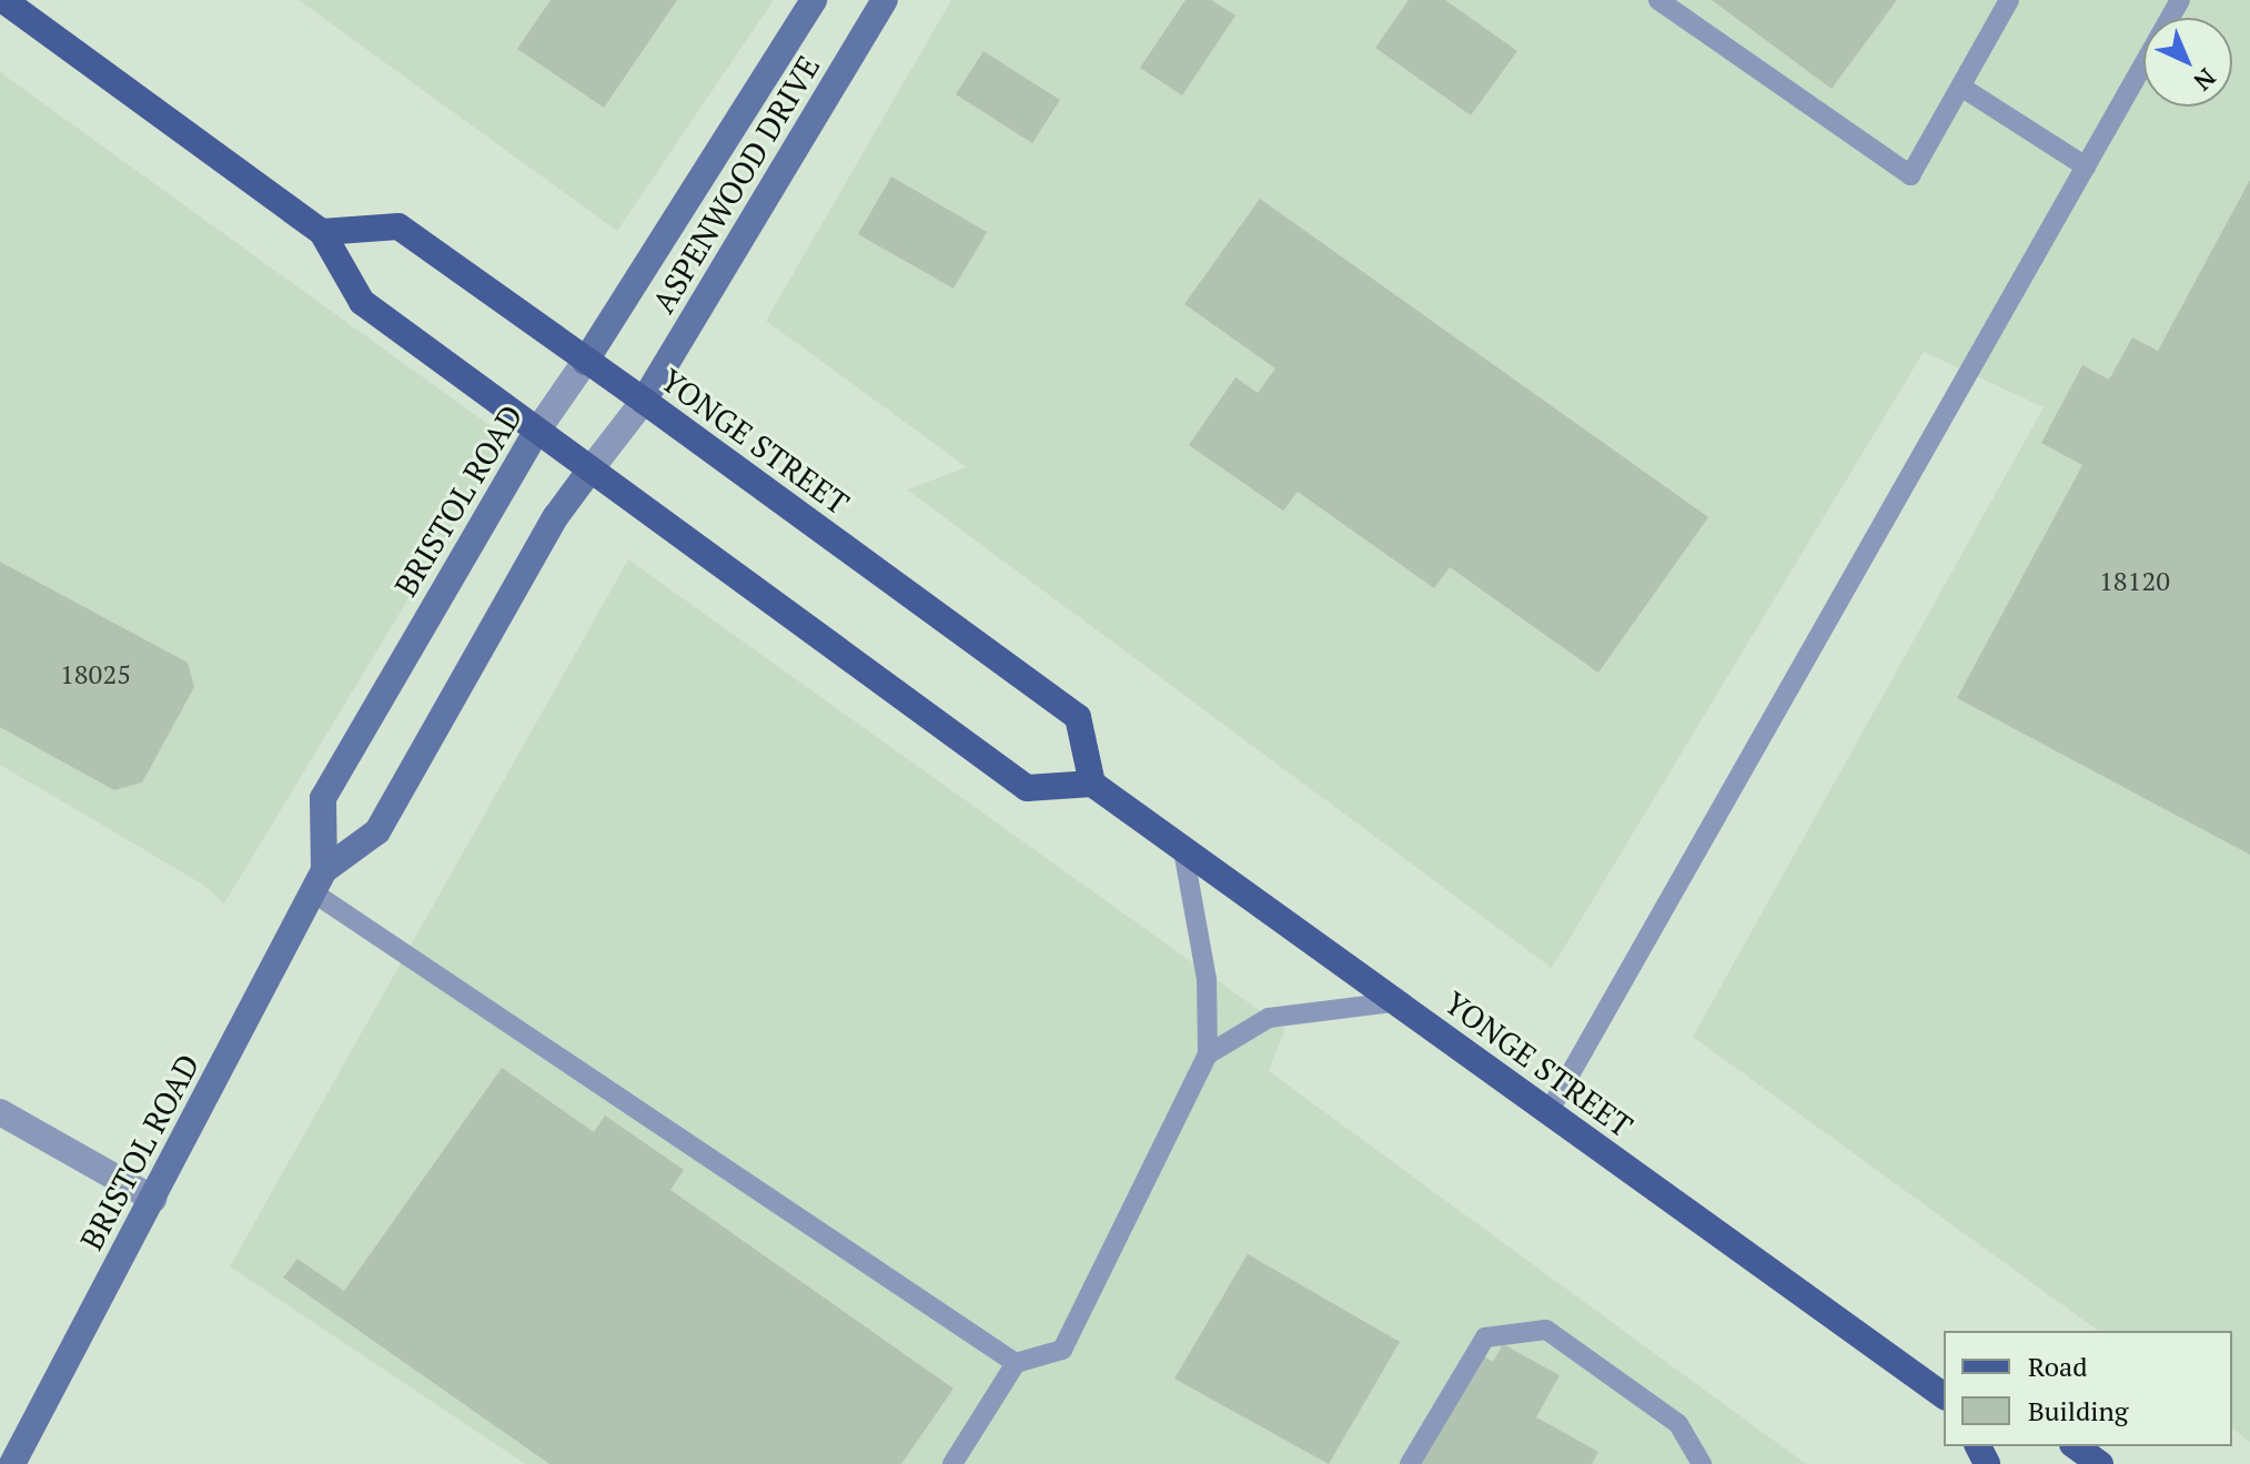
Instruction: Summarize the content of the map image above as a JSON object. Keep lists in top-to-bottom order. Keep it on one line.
{"streets":{"main road":["YONGE STREET"],"street":["ASPENWOOD DRIVE","BRISTOL ROAD"]},"crossings":[["ASPENWOOD DRIVE","YONGE STREET"],["ASPENWOOD DRIVE","BRISTOL ROAD"],["YONGE STREET","BRISTOL ROAD"]],"house_numbers":["18120","18025"],"legend":["Road","Building"],"north":"bottom right"}
